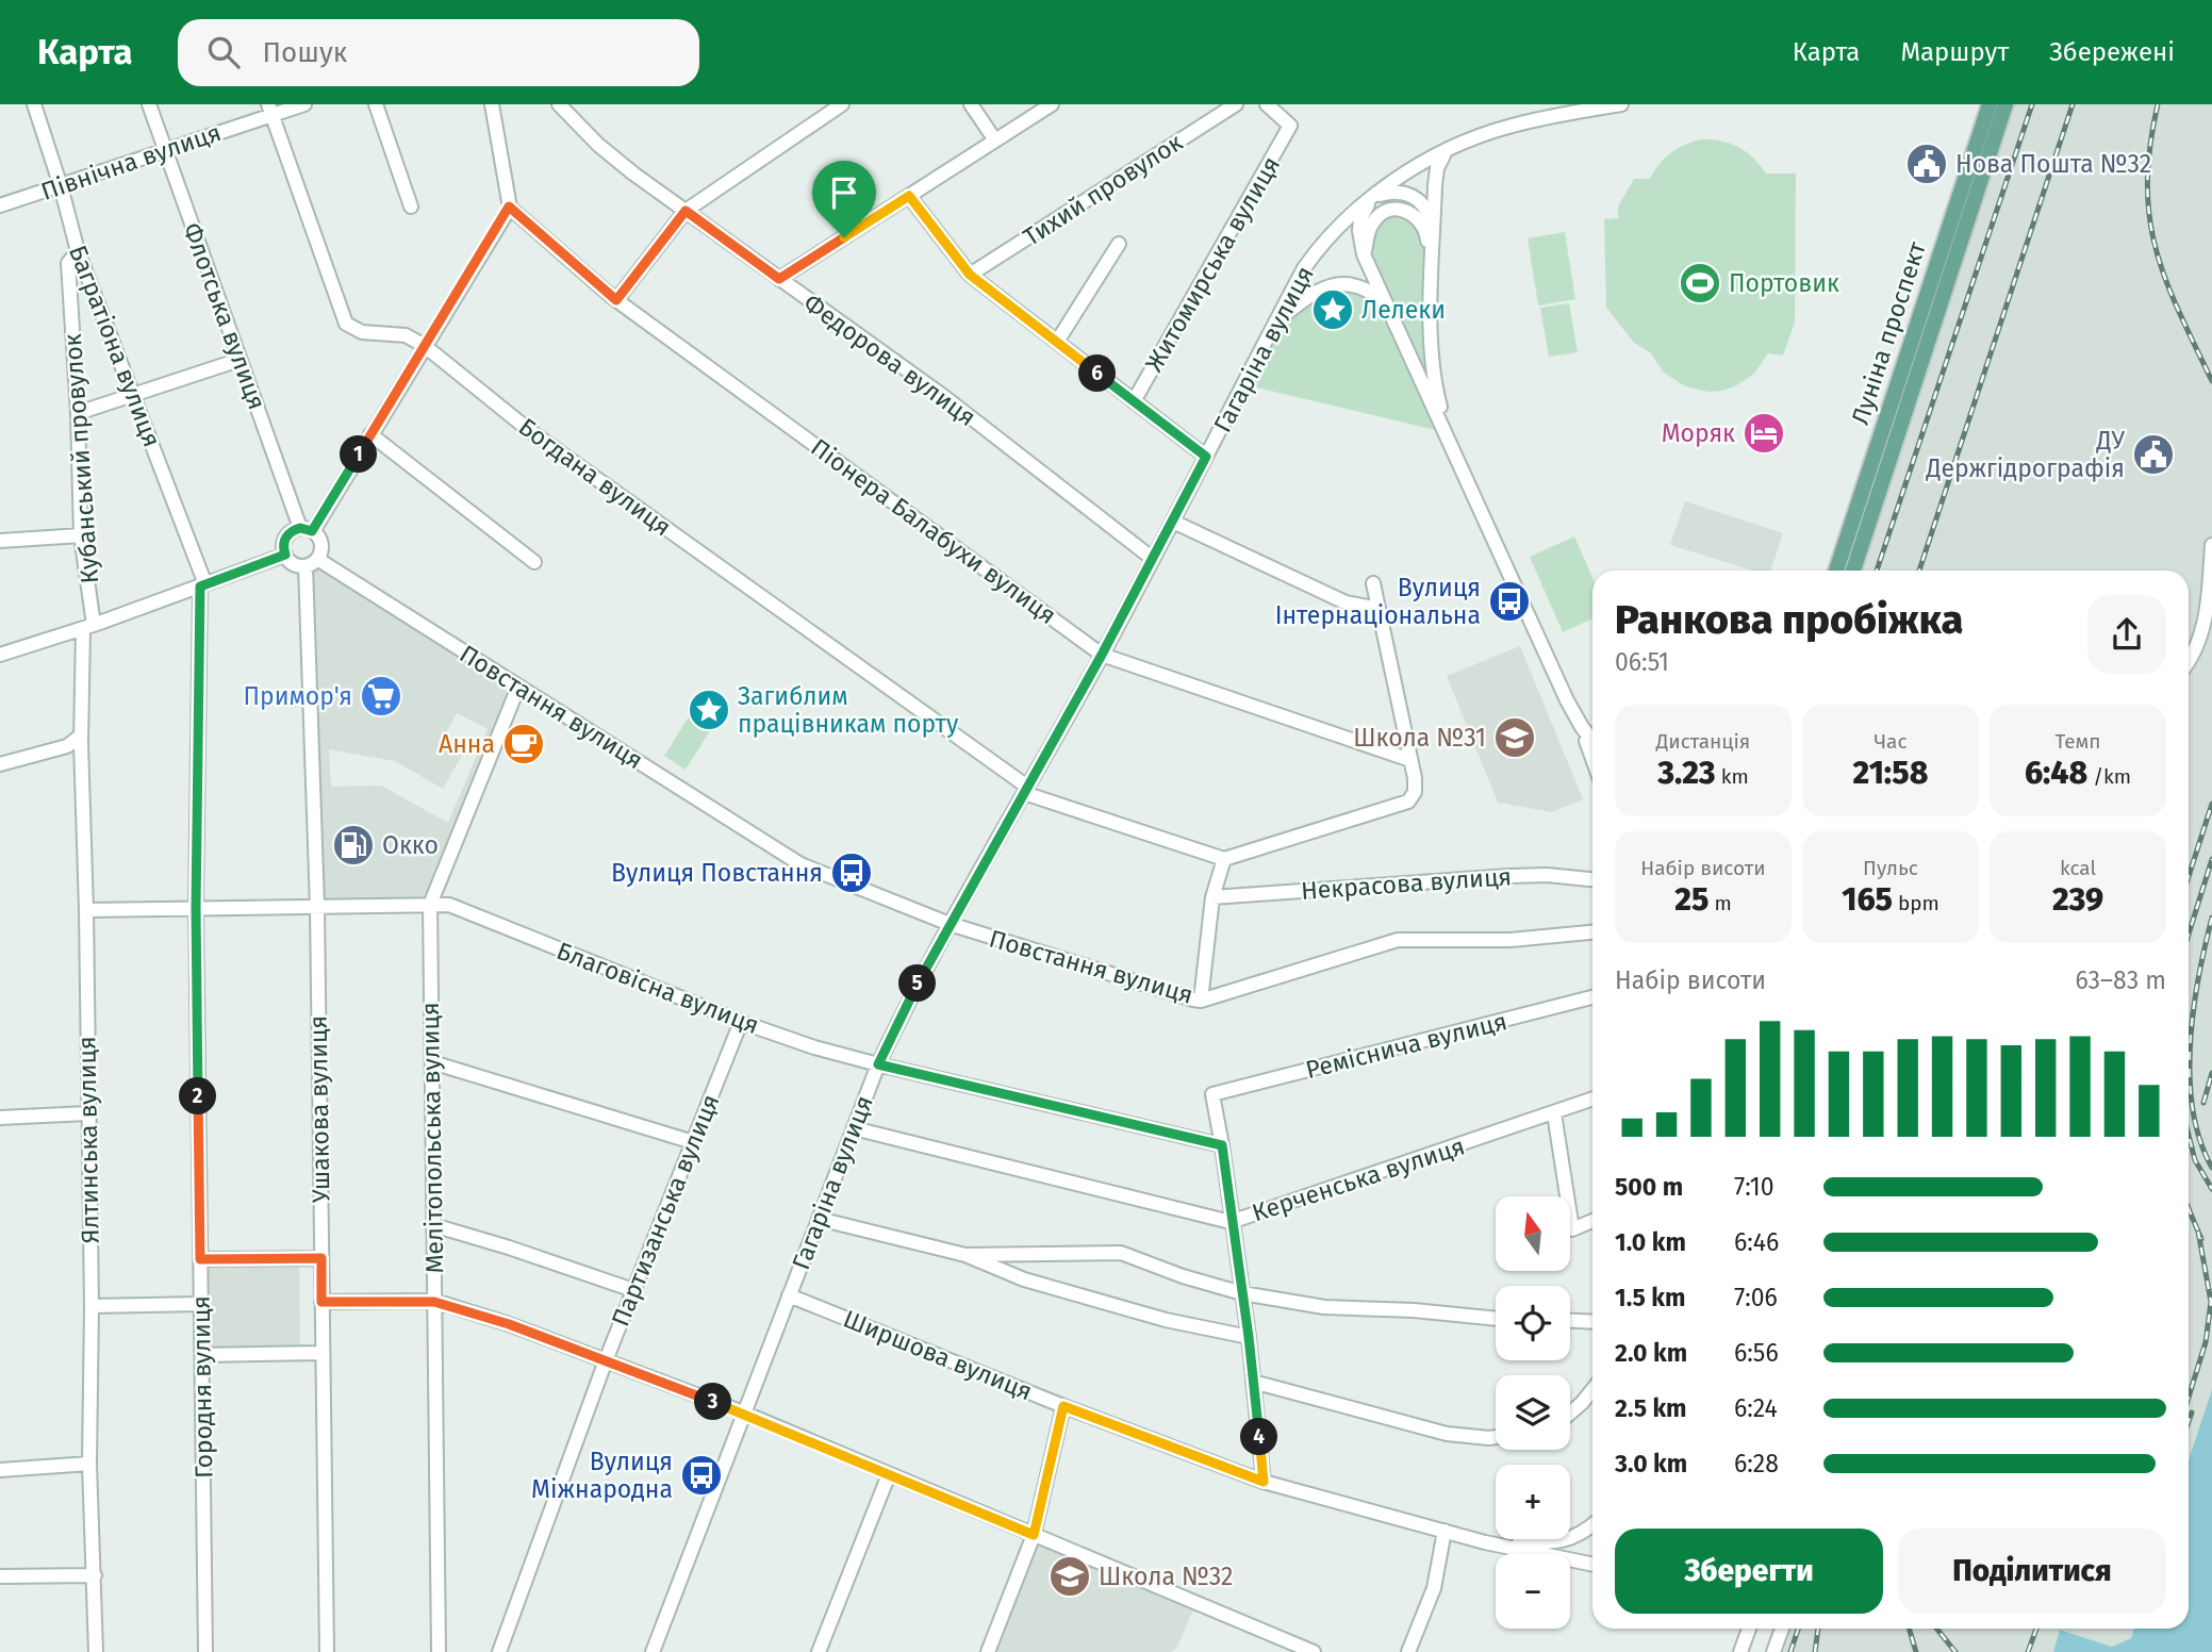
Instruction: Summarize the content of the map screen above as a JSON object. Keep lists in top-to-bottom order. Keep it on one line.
{"streets":{"main road":["Луніна проспект"],"street":["Північна вулиця","Тихий провулок","Житомирська вулиця","Флотська вулиця","Багратіона вулиця","Гагаріна вулиця","Федорова вулиця","Кубанський провулок","Богдана вулиця","Піонера Балабухи вулиця","Повстання вулиця","Некрасова вулиця","Благовісна вулиця","Реміснича вулиця","Ушакова вулиця","Мелітопольська вулиця","Ялтинська вулиця","Керченська вулиця","Партизанська вулиця","Ширшова вулиця","Городня вулиця"]},"crossings":[["Північна вулиця","Флотська вулиця"],["Північна вулиця","Багратіона вулиця"],["Північна вулиця","Богдана вулиця"],["Флотська вулиця","Повстання вулиця"],["Флотська вулиця","Ушакова вулиця"],["Багратіона вулиця","Кубанський провулок"],["Багратіона вулиця","Городня вулиця"],["Гагаріна вулиця","Федорова вулиця"],["Гагаріна вулиця","Богдана вулиця"],["Гагаріна вулиця","Піонера Балабухи вулиця"],["Гагаріна вулиця","Повстання вулиця"],["Гагаріна вулиця","Благовісна вулиця"],["Гагаріна вулиця","Керченська вулиця"],["Гагаріна вулиця","Ширшова вулиця"],["Кубанський провулок","Ялтинська вулиця"],["Повстання вулиця","Ушакова вулиця"],["Повстання вулиця","Мелітопольська вулиця"],["Благовісна вулиця","Реміснича вулиця"],["Благовісна вулиця","Ушакова вулиця"],["Благовісна вулиця","Мелітопольська вулиця"],["Благовісна вулиця","Ялтинська вулиця"],["Благовісна вулиця","Партизанська вулиця"],["Благовісна вулиця","Городня вулиця"]],"places":{"public building":["Нова Пошта №32","ДУ Держгідрографія"],"sports":["Портовик"],"place":["Лелеки","Загиблим працівникам порту"],"hotel":["Моряк"],"bus stop":["Вулиця Інтернаціональна","Вулиця Повстання","Вулиця Міжнародна"],"supermarket":["Примор'я"],"school or university":["Школа №31","Школа №32"],"cafe":["Анна"],"fuel station":["Окко"]},"north":"top","page":{"header":"Карта","search":"Пошук","nav":["Карта","Маршрут","Збережені"],"pins":["6","1","5","2","3","4"],"heading":["Ранкова пробіжка","06:51"],"stats":[["Дистанція","3.23 km"],["Час","21:58"],["Темп","6:48 /km"],["Набір висоти","25 m"],["Пульс","165 bpm"],["kcal","239"]],"chart":["Набір висоти","63–83 m"],"list":[{"name":"500 m","note":"7:10"},{"name":"1.0 km","note":"6:46"},{"name":"1.5 km","note":"7:06"},{"name":"2.0 km","note":"6:56"},{"name":"2.5 km","note":"6:24"},{"name":"3.0 km","note":"6:28"}],"map_buttons":["+","−"],"buttons":["Зберегти","Поділитися"]}}
